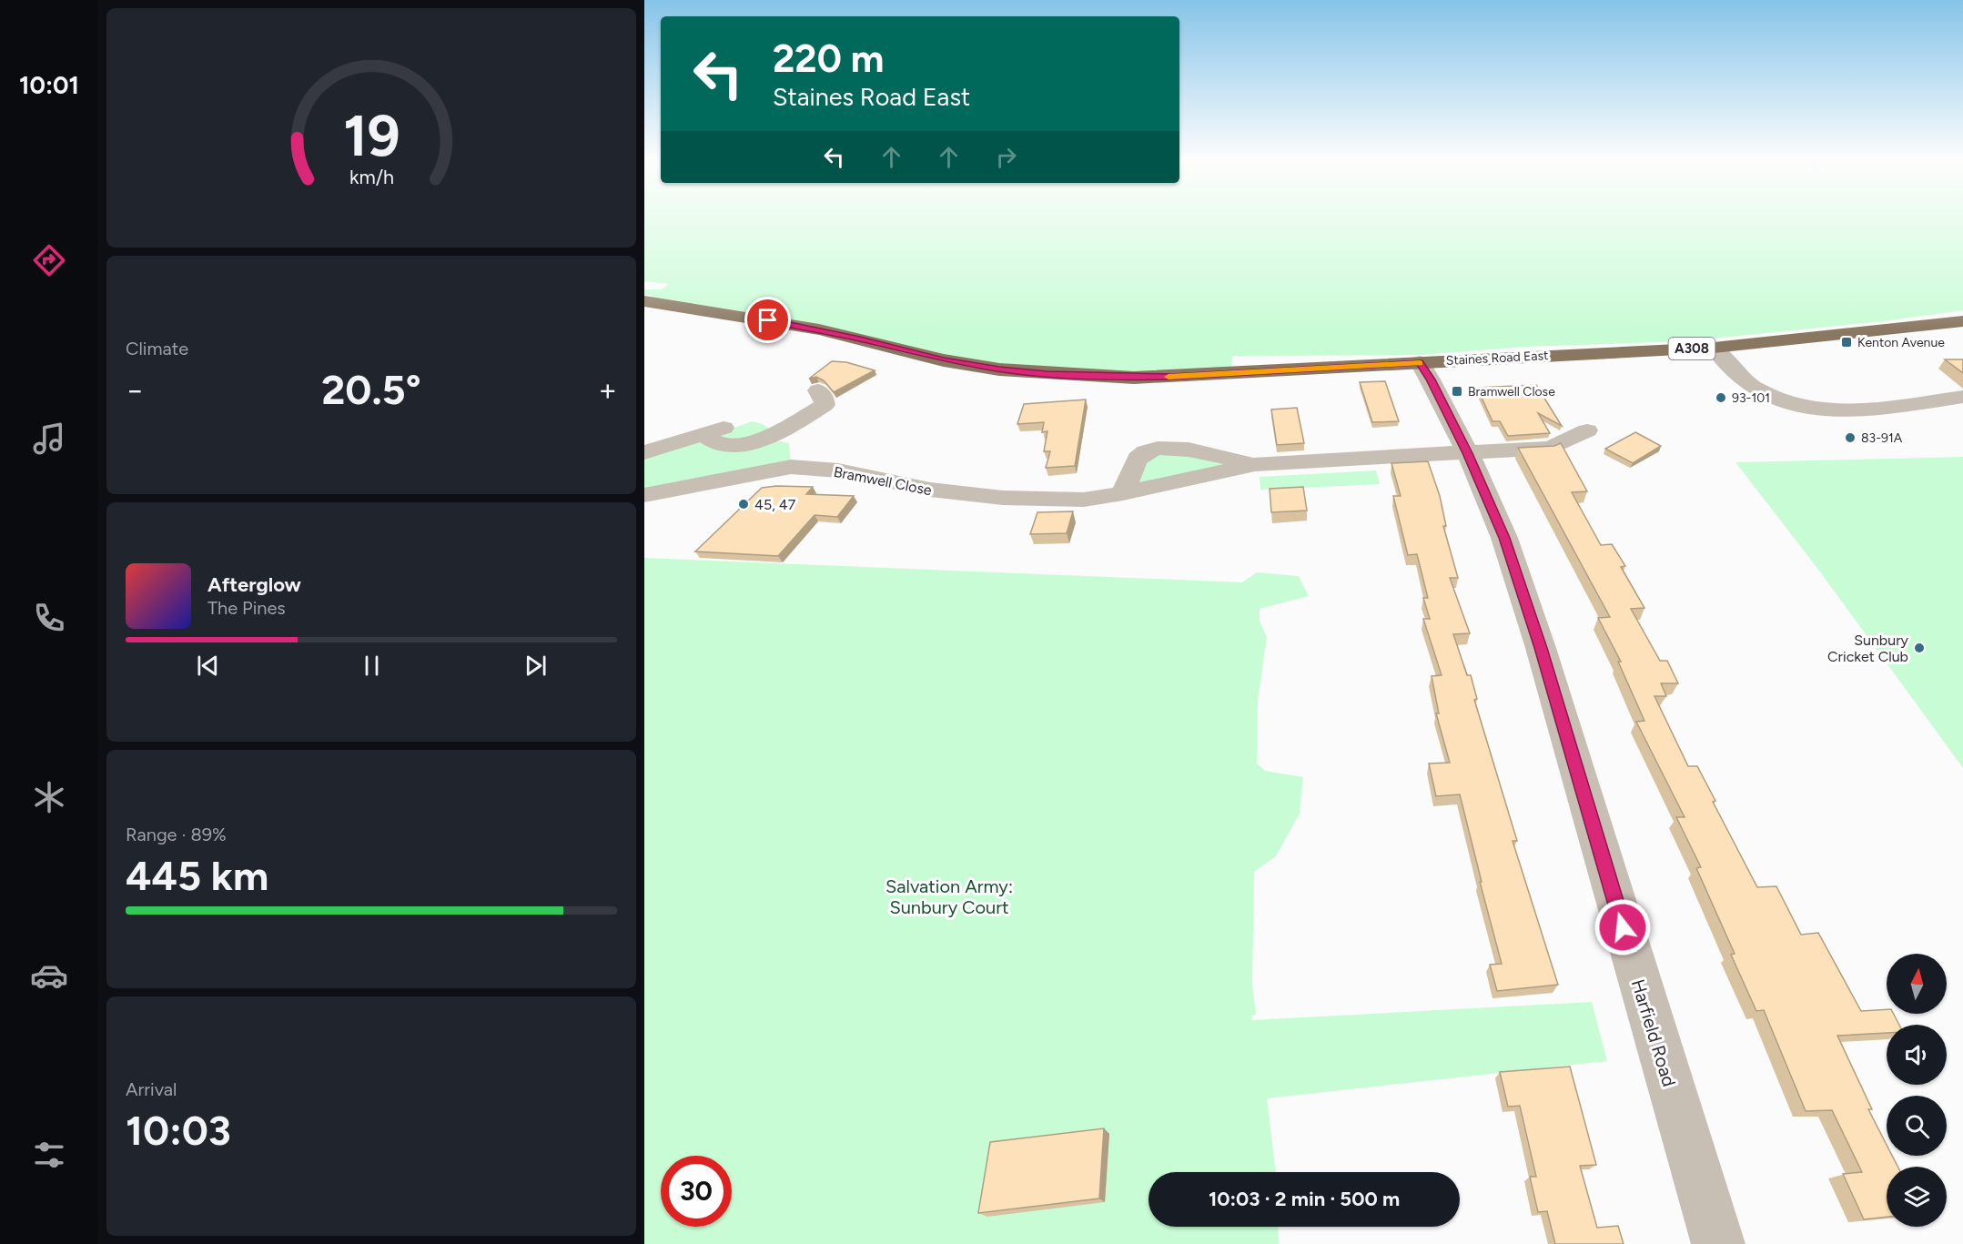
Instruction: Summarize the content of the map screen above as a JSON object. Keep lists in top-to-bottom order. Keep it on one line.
{"streets":{"highway":["A308","Staines Road East"],"street":["Bramwell Close","Harfield Road"]},"crossings":[["Staines Road East","Harfield Road"],["Bramwell Close","Harfield Road"]],"parks":["Salvation Army: Sunbury Court"],"places":{"transit":["Kenton Avenue","Bramwell Close"],"other":["93-101","83-91A","45, 47","Sunbury Cricket Club"]},"north":"top","page":{"tabs":"10:01","turn":["220 m","Staines Road East"],"tile":["Climate",["Range · 89%","445 km"],["Arrival","10:03"]],"heat":["−","20.5°","+"],"song":["Afterglow","The Pines"],"limit":"30","trip":"10:03 · 2 min · 500 m","gauge":["19","km/h"]}}
